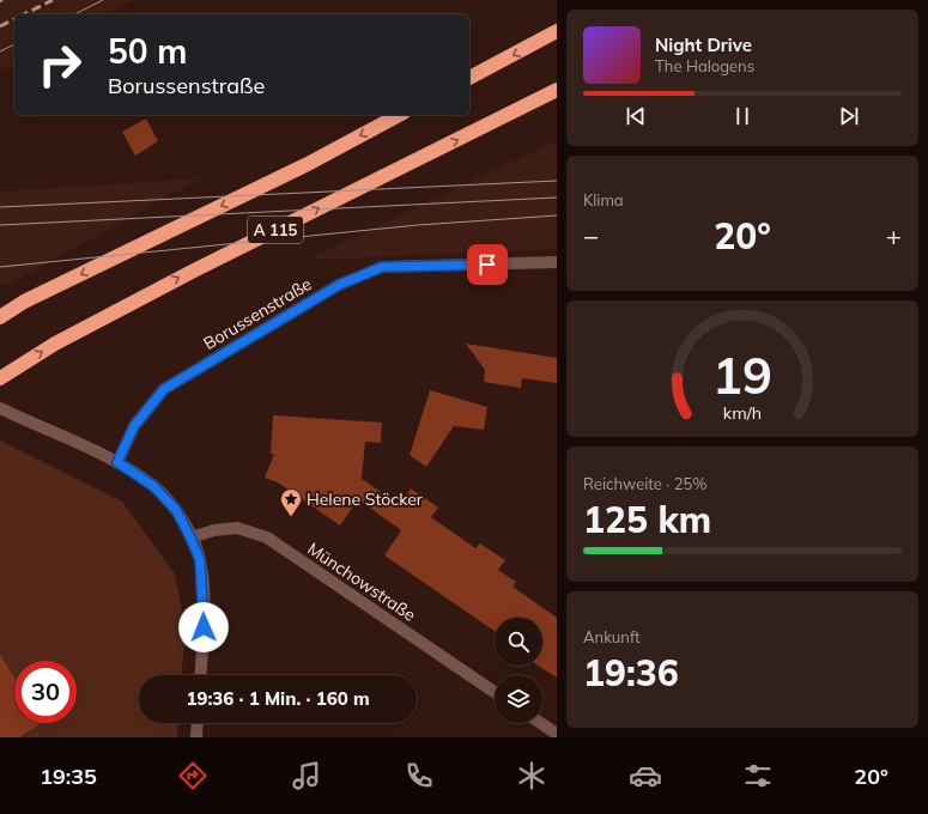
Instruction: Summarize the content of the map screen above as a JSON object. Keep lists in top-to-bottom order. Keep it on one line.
{"streets":{"highway":["A 115"],"street":["Borussenstraße","Münchowstraße"]},"places":{"place":["Helene Stöcker"]},"page":{"turn":["50 m","Borussenstraße"],"song":["Night Drive","The Halogens"],"tile":["Klima",["Reichweite · 25%","125 km"],["Ankunft","19:36"]],"heat":["−","20°","+"],"limit":"30","trip":"19:36 · 1 Min. · 160 m","tabs":["19:35","20°"],"gauge":["19","km/h"]}}
